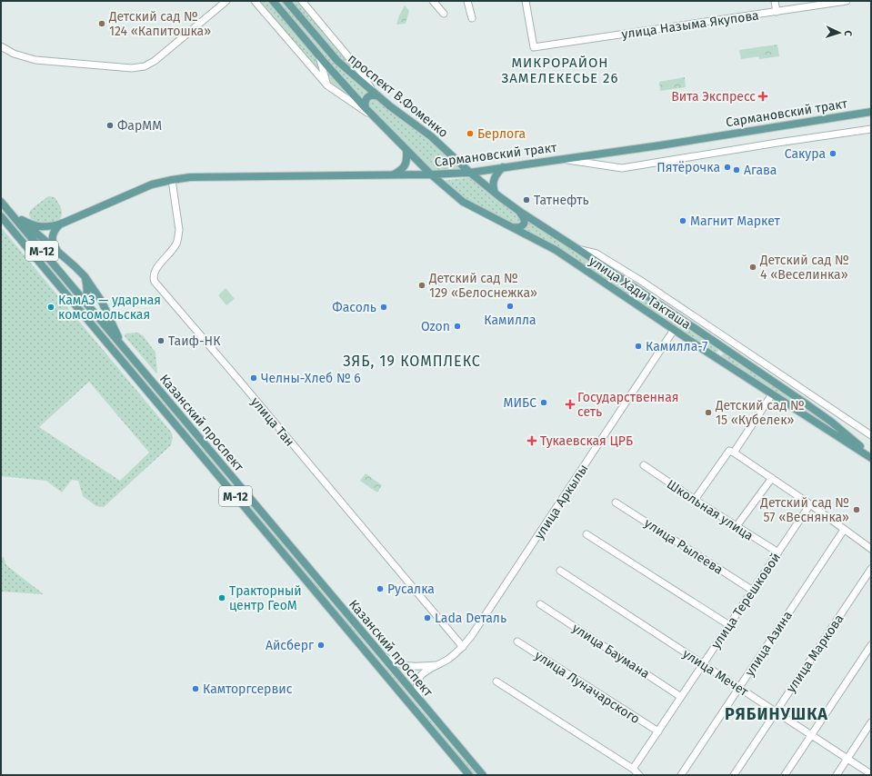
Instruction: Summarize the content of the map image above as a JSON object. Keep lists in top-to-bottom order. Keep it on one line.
{"streets":{"main road":["проспект В.Фоменко","Сармановский тракт","М-12","улица Хади Такташа","Казанский проспект"],"street":["улица Назыма Якупова","улица Тан","улица Аркылы","Школьная улица","улица Рылеева","улица Терешковой","улица Азина","улица Баумана","улица Маркова","улица Мечет","улица Луначарского"]},"crossings":[["проспект В.Фоменко","Сармановский тракт"],["проспект В.Фоменко","улица Хади Такташа"],["Сармановский тракт","улица Хади Такташа"],["Сармановский тракт","улица Тан"],["улица Хади Такташа","улица Аркылы"],["улица Тан","улица Аркылы"],["Казанский проспект","улица Аркылы"],["Школьная улица","улица Терешковой"],["улица Рылеева","улица Терешковой"],["улица Терешковой","улица Баумана"],["улица Терешковой","улица Мечет"],["улица Терешковой","улица Луначарского"],["улица Азина","улица Мечет"],["улица Маркова","улица Мечет"]],"districts":["МИКРОРАЙОН ЗАМЕЛЕКЕСЬЕ 26","ЗЯБ, 19 КОМПЛЕКС","РЯБИНУШКА"],"places":{"other":["Детский сад № 124 «Капитошка»","ФарММ","Берлога","Сакура","Пятёрочка","Агава","Татнефть","Магнит Маркет","Детский сад № 4 «Веселинка»","Детский сад № 129 «Белоснежка»","Камилла","КамАЗ — ударная комсомольская","Фасоль","Ozon","Таиф-НК","Камилла-7","Челны-Хлеб № 6","МИБС","Детский сад № 15 «Кубелек»","Детский сад № 57 «Веснянка»","Русалка","Тракторный центр ГеоМ","Lada Dеталь","Айсберг","Камторгсервис"],"health":["Вита Экспресс","Государственная сеть","Тукаевская ЦРБ"]},"north":"right"}
